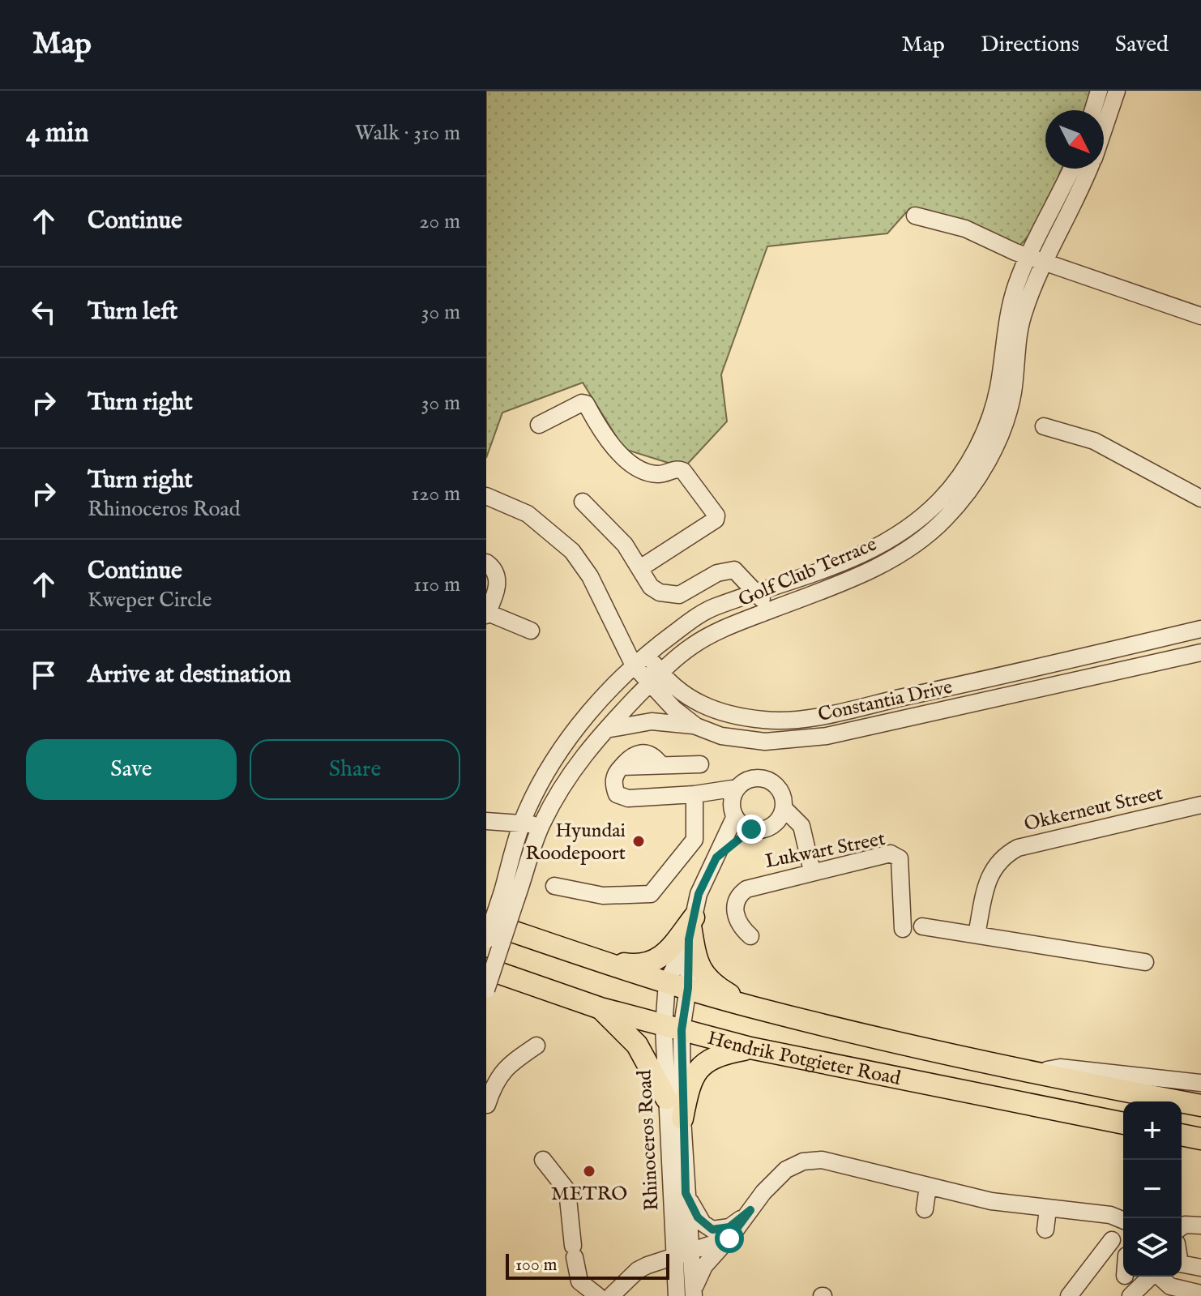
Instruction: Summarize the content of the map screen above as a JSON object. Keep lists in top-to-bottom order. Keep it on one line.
{"streets":{"main road":["Hendrik Potgieter Road"],"street":["Golf Club Terrace","Constantia Drive","Okkerneut Street","Lukwart Street","Rhinoceros Road"]},"crossings":[["Golf Club Terrace","Constantia Drive"],["Hendrik Potgieter Road","Rhinoceros Road"]],"places":["Hyundai Roodepoort","METRO"],"scale_bar":"100 m","north":"bottom right","page":{"header":"Map","nav":["Map","Directions","Saved"],"heading":["4 min","Walk · 310 m"],"list":[["Continue","20 m"],["Turn left","30 m"],["Turn right","30 m"],["Turn right","Rhinoceros Road","120 m"],["Continue","Kweper Circle","110 m"],"Arrive at destination"],"buttons":["Save","Share"],"map_buttons":["+","−"],"scale":"100 m"}}
